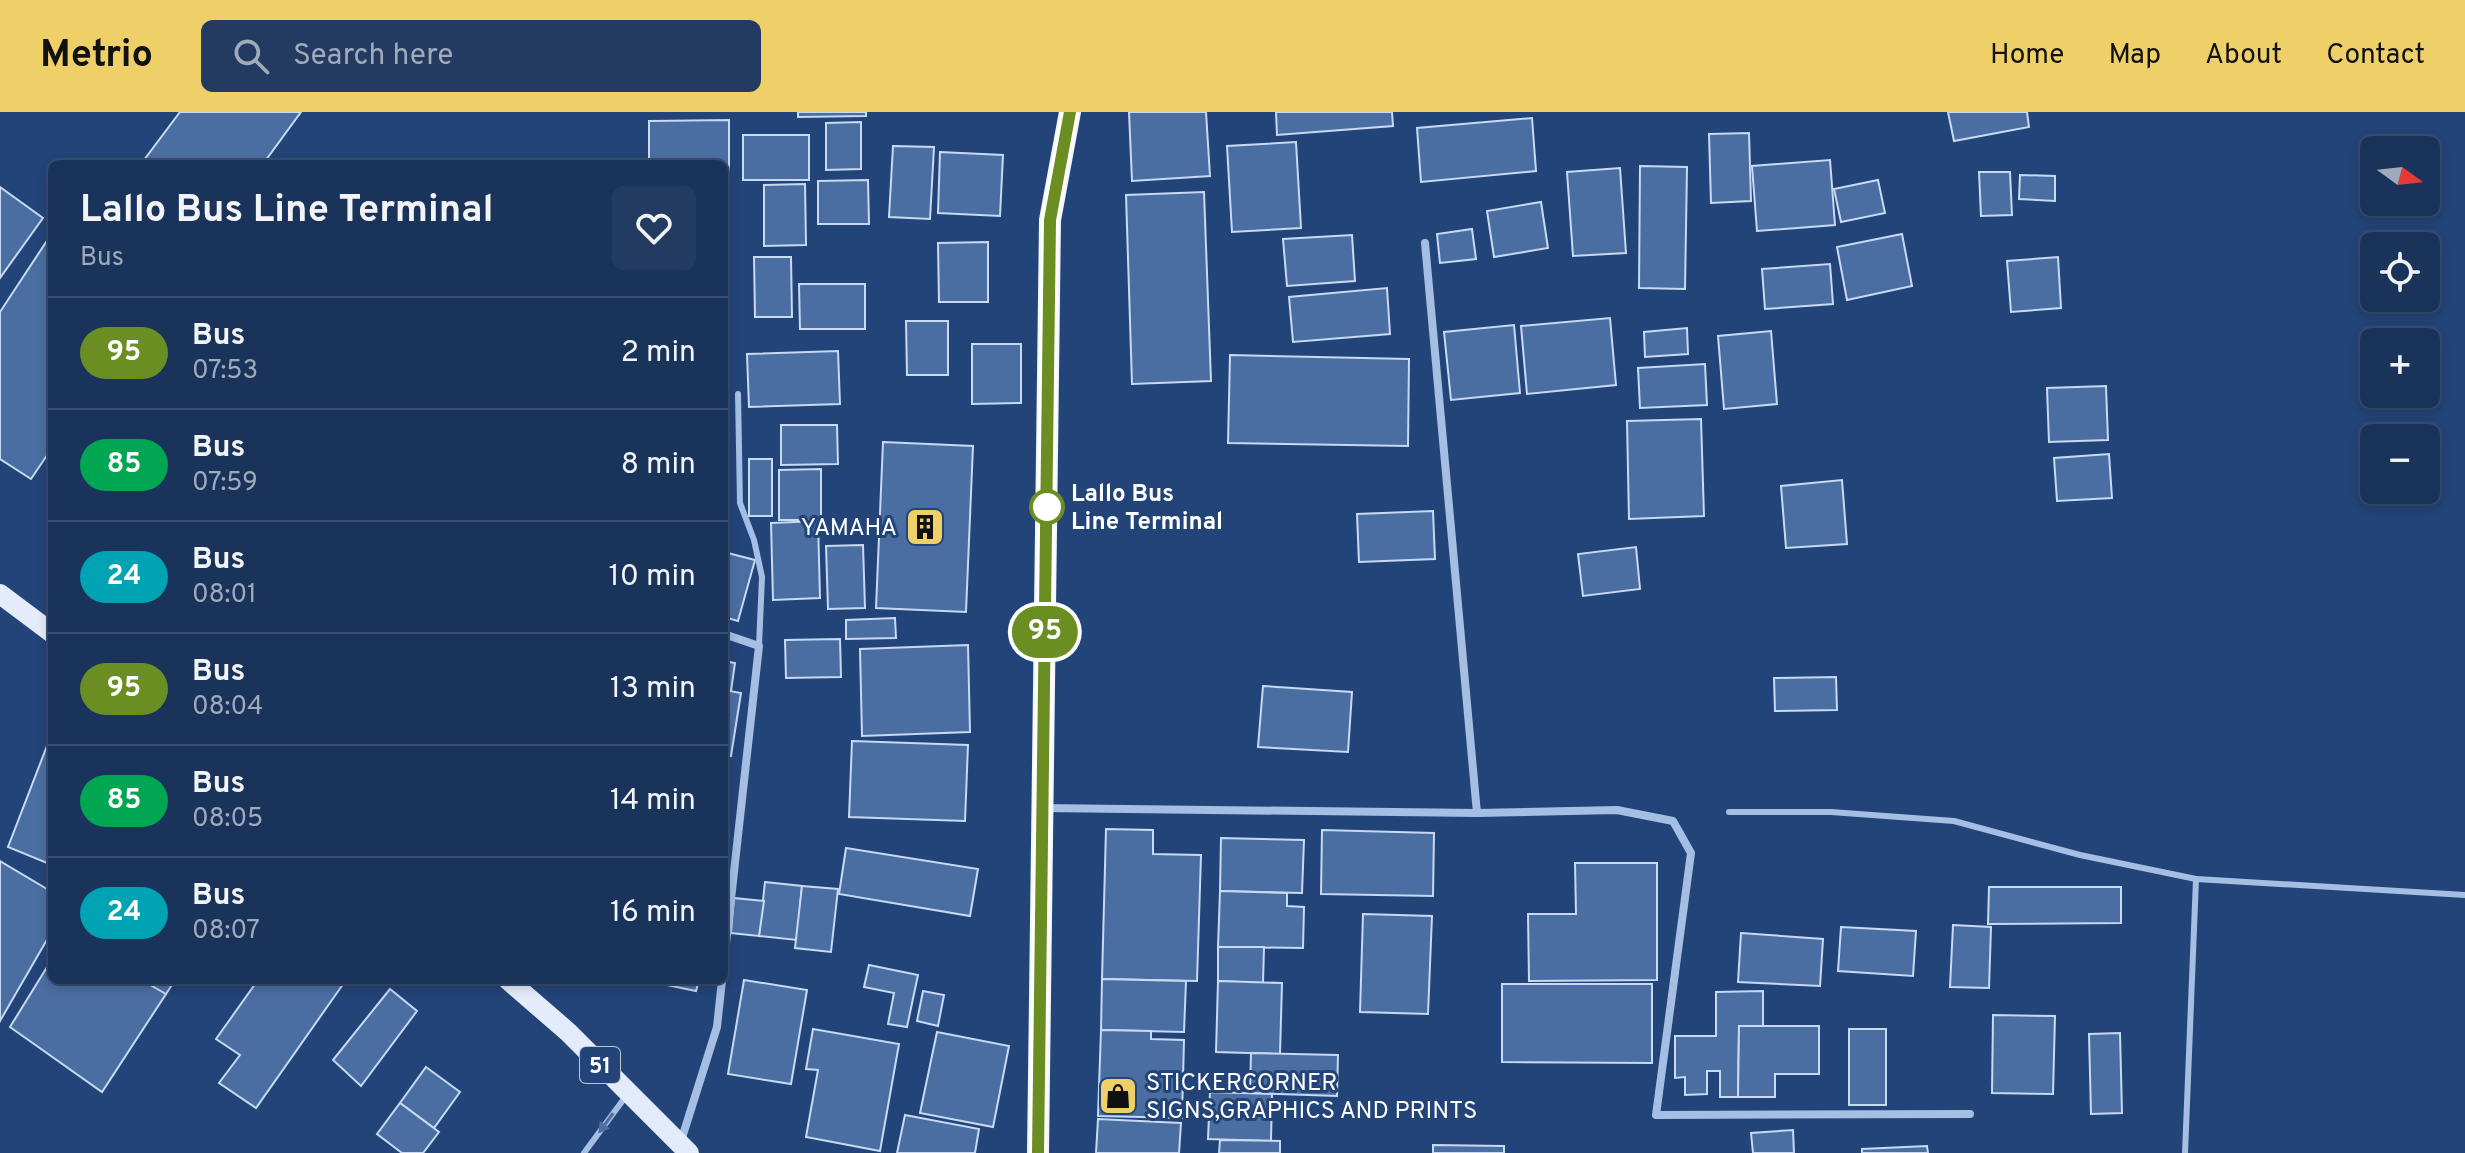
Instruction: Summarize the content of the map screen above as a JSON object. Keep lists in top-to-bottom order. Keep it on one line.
{"streets":{"main road":["51"]},"places":{"other":["Lallo Bus Line Terminal"],"building":["YAMAHA"],"shop":["STICKERCORNER SIGNS,GRAPHICS AND PRINTS"]},"lines":["bus line 95"],"north":"right","page":{"header":"Metrio","search":"Search here","nav":["Home","Map","About","Contact"],"on_map":"95","map_buttons":["+","−"],"heading":["Lallo Bus Line Terminal","Bus"],"list":[{"mark":"95","name":"Bus","note":"07:53","value":"2 min"},{"mark":"85","name":"Bus","note":"07:59","value":"8 min"},{"mark":"24","name":"Bus","note":"08:01","value":"10 min"},{"mark":"95","name":"Bus","note":"08:04","value":"13 min"},{"mark":"85","name":"Bus","note":"08:05","value":"14 min"},{"mark":"24","name":"Bus","note":"08:07","value":"16 min"}]}}
